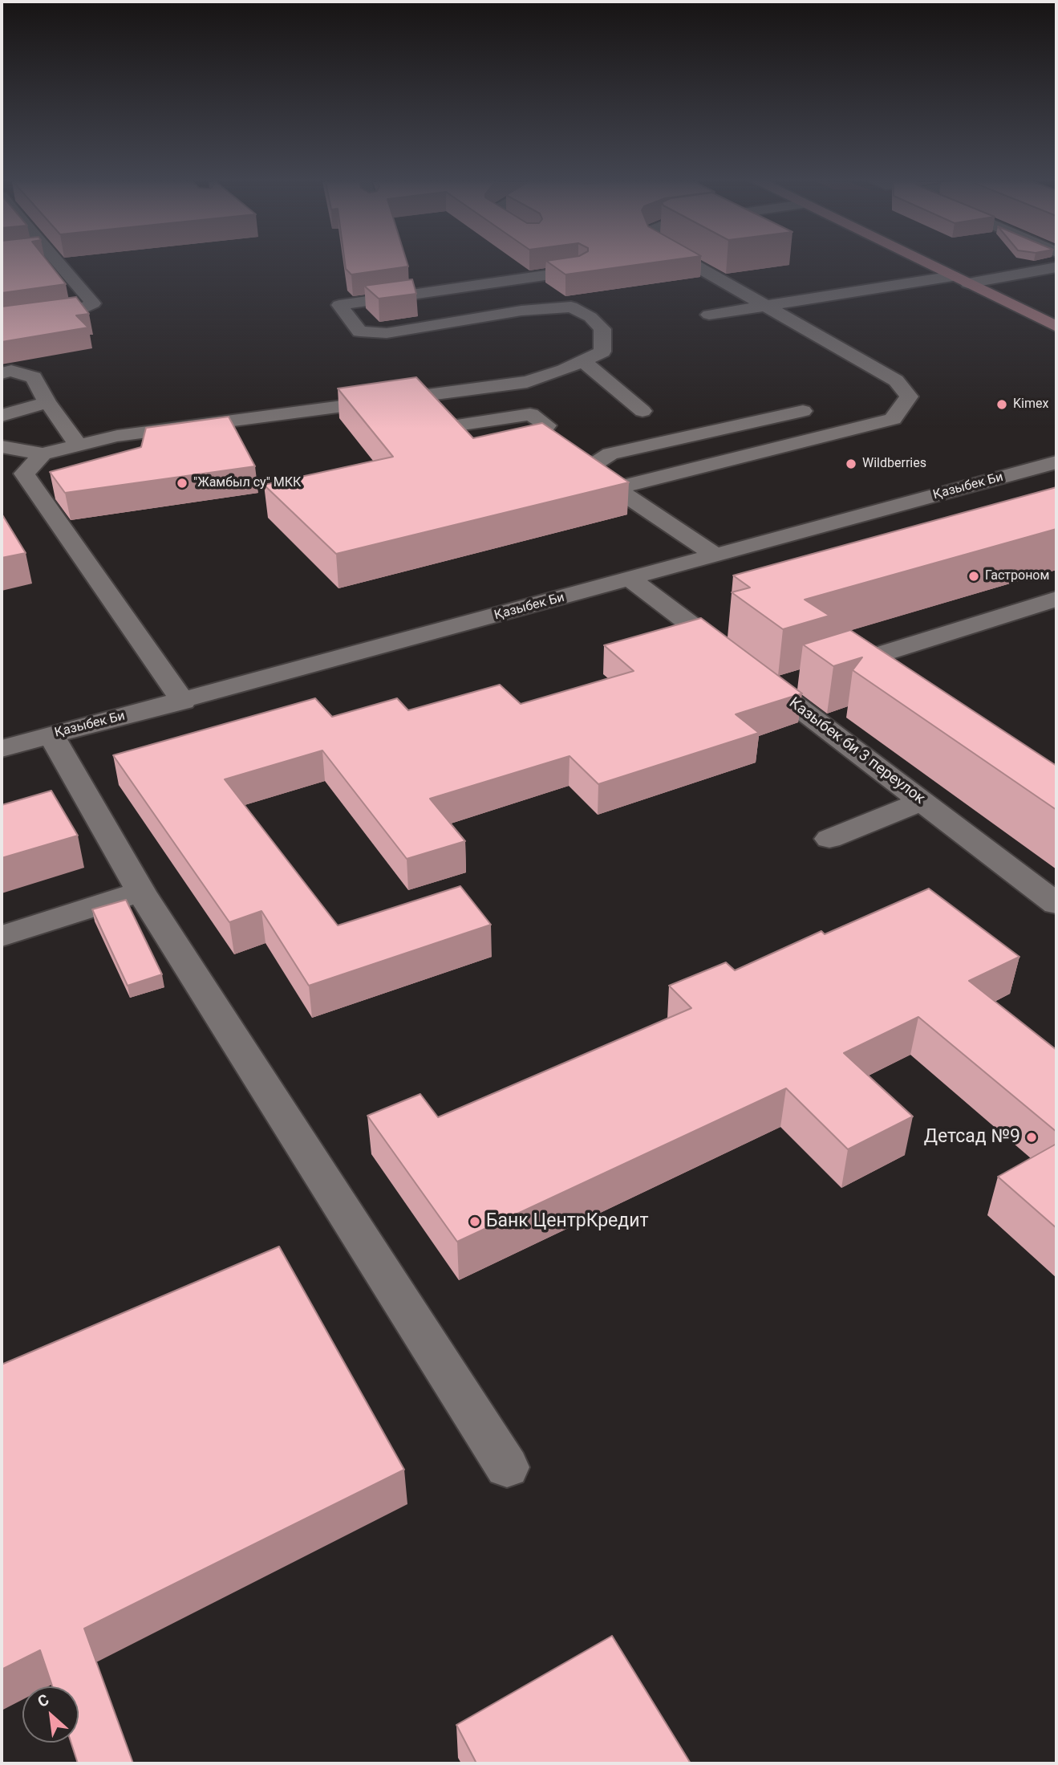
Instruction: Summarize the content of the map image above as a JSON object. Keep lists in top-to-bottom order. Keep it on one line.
{"streets":{"street":["Қазыбек Би","Казыбек би 3 переулок"]},"crossings":[["Қазыбек Би","Казыбек би 3 переулок"]],"places":["Kimex","Wildberries","\"Жамбыл су\" МКК","Гастроном","Детсад №9","Банк ЦентрКредит"],"north":"top left"}
